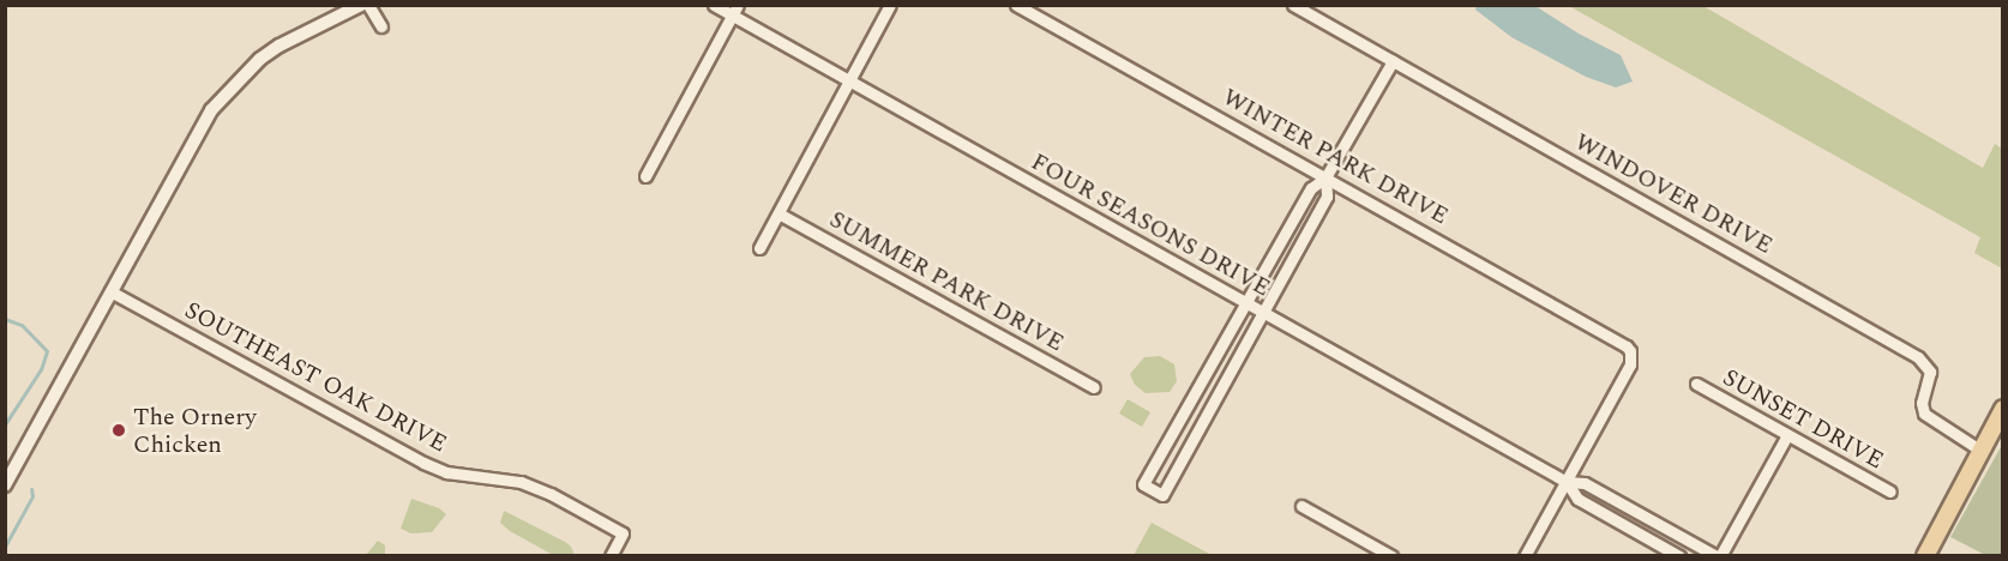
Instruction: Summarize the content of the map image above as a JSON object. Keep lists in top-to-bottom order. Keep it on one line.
{"streets":{"street":["WINTER PARK DRIVE","WINDOVER DRIVE","FOUR SEASONS DRIVE","SUMMER PARK DRIVE","SOUTHEAST OAK DRIVE","SUNSET DRIVE"]},"crossings":[["WINTER PARK DRIVE","FOUR SEASONS DRIVE"]],"places":["The Ornery Chicken"]}
